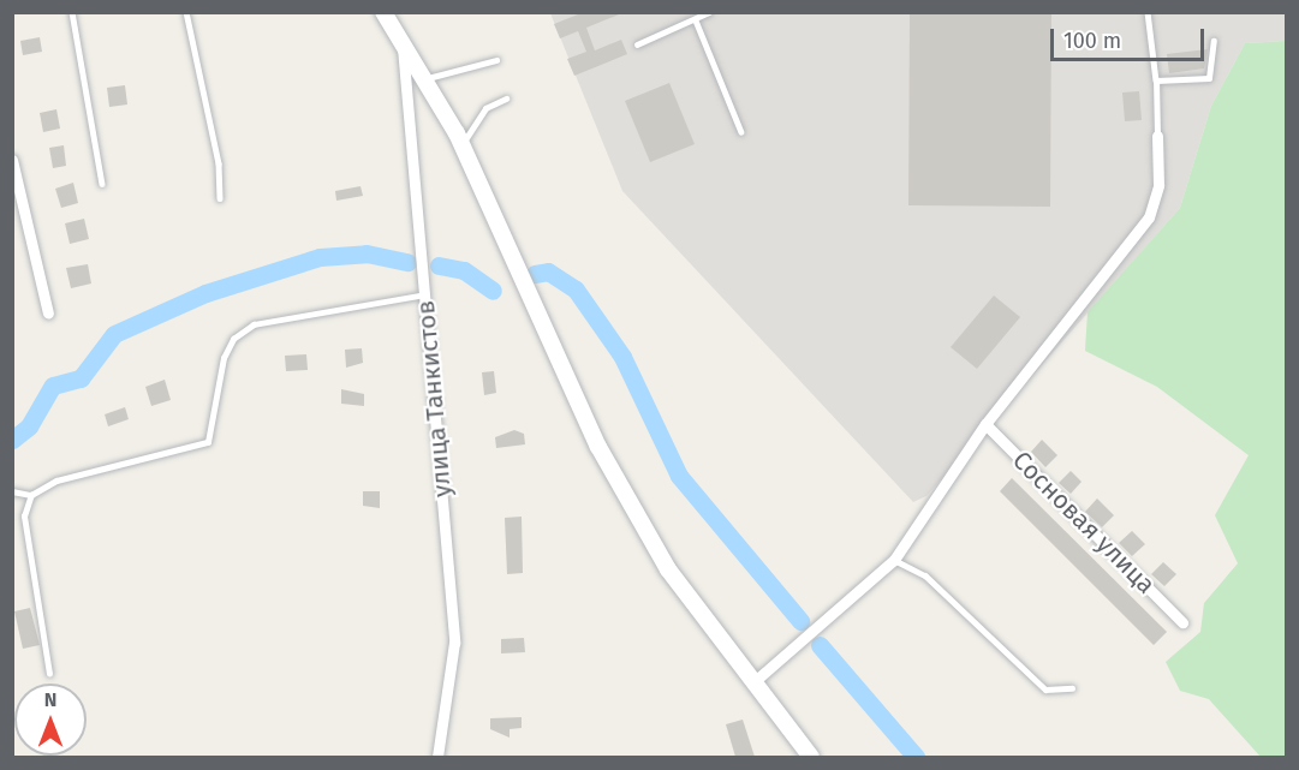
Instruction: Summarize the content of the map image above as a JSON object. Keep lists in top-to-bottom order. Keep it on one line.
{"streets":{"street":["улица Танкистов","Сосновая улица"]},"scale_bar":"100 m","north":"top"}
